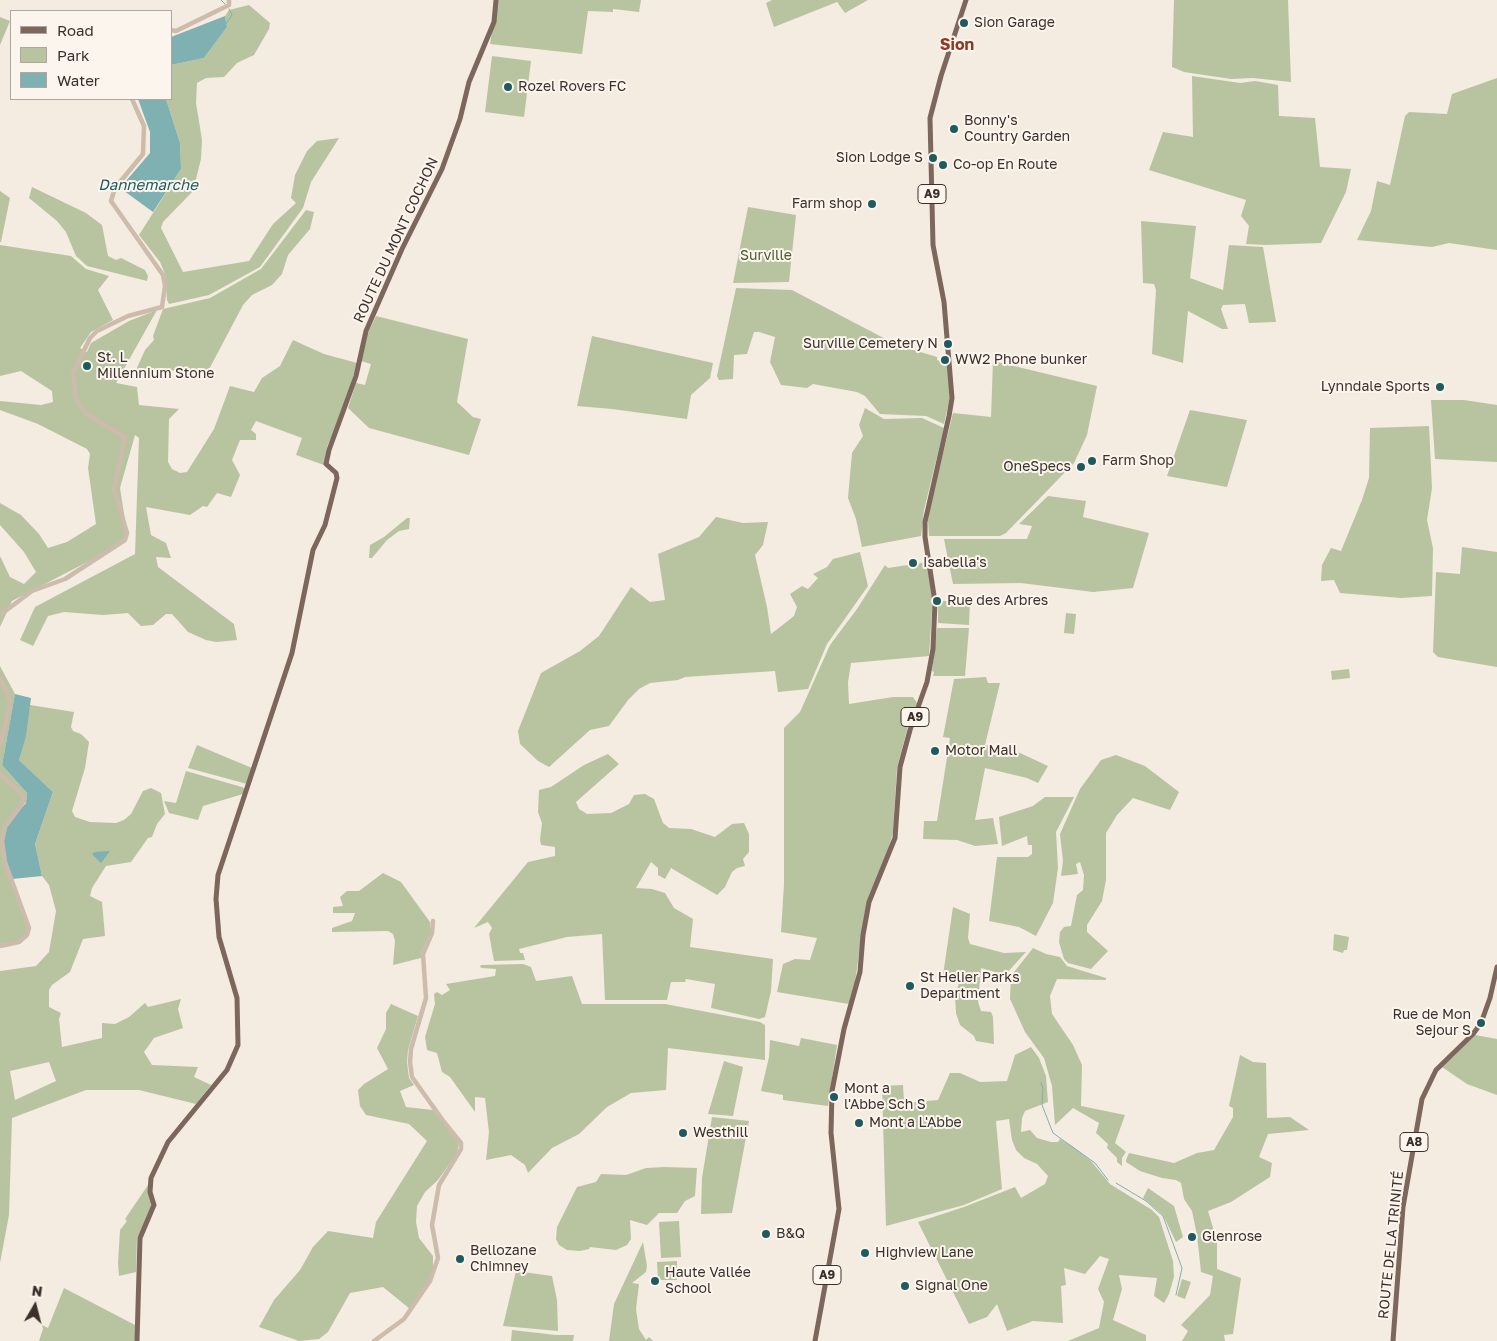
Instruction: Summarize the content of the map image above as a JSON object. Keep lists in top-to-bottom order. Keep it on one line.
{"streets":{"main road":["A9","ROUTE DU MONT COCHON","A8","ROUTE DE LA TRINITÉ"]},"districts":["Sion"],"water":["Dannemarche"],"parks":["Surville"],"places":["Sion Garage","Rozel Rovers FC","Bonny's Country Garden","Sion Lodge S","Co-op En Route","Farm shop","Surville Cemetery N","WW2 Phone bunker","St. L Millennium Stone","Lynndale Sports","Farm Shop","OneSpecs","Isabella's","Rue des Arbres","Motor Mall","St Helier Parks Department","Rue de Mon Sejour S","Mont a l'Abbe Sch S","Mont a L'Abbe","Westhill","B&Q","Glenrose","Highview Lane","Bellozane Chimney","Haute Vallée School","Signal One"],"legend":["Road","Park","Water"],"north":"top"}
